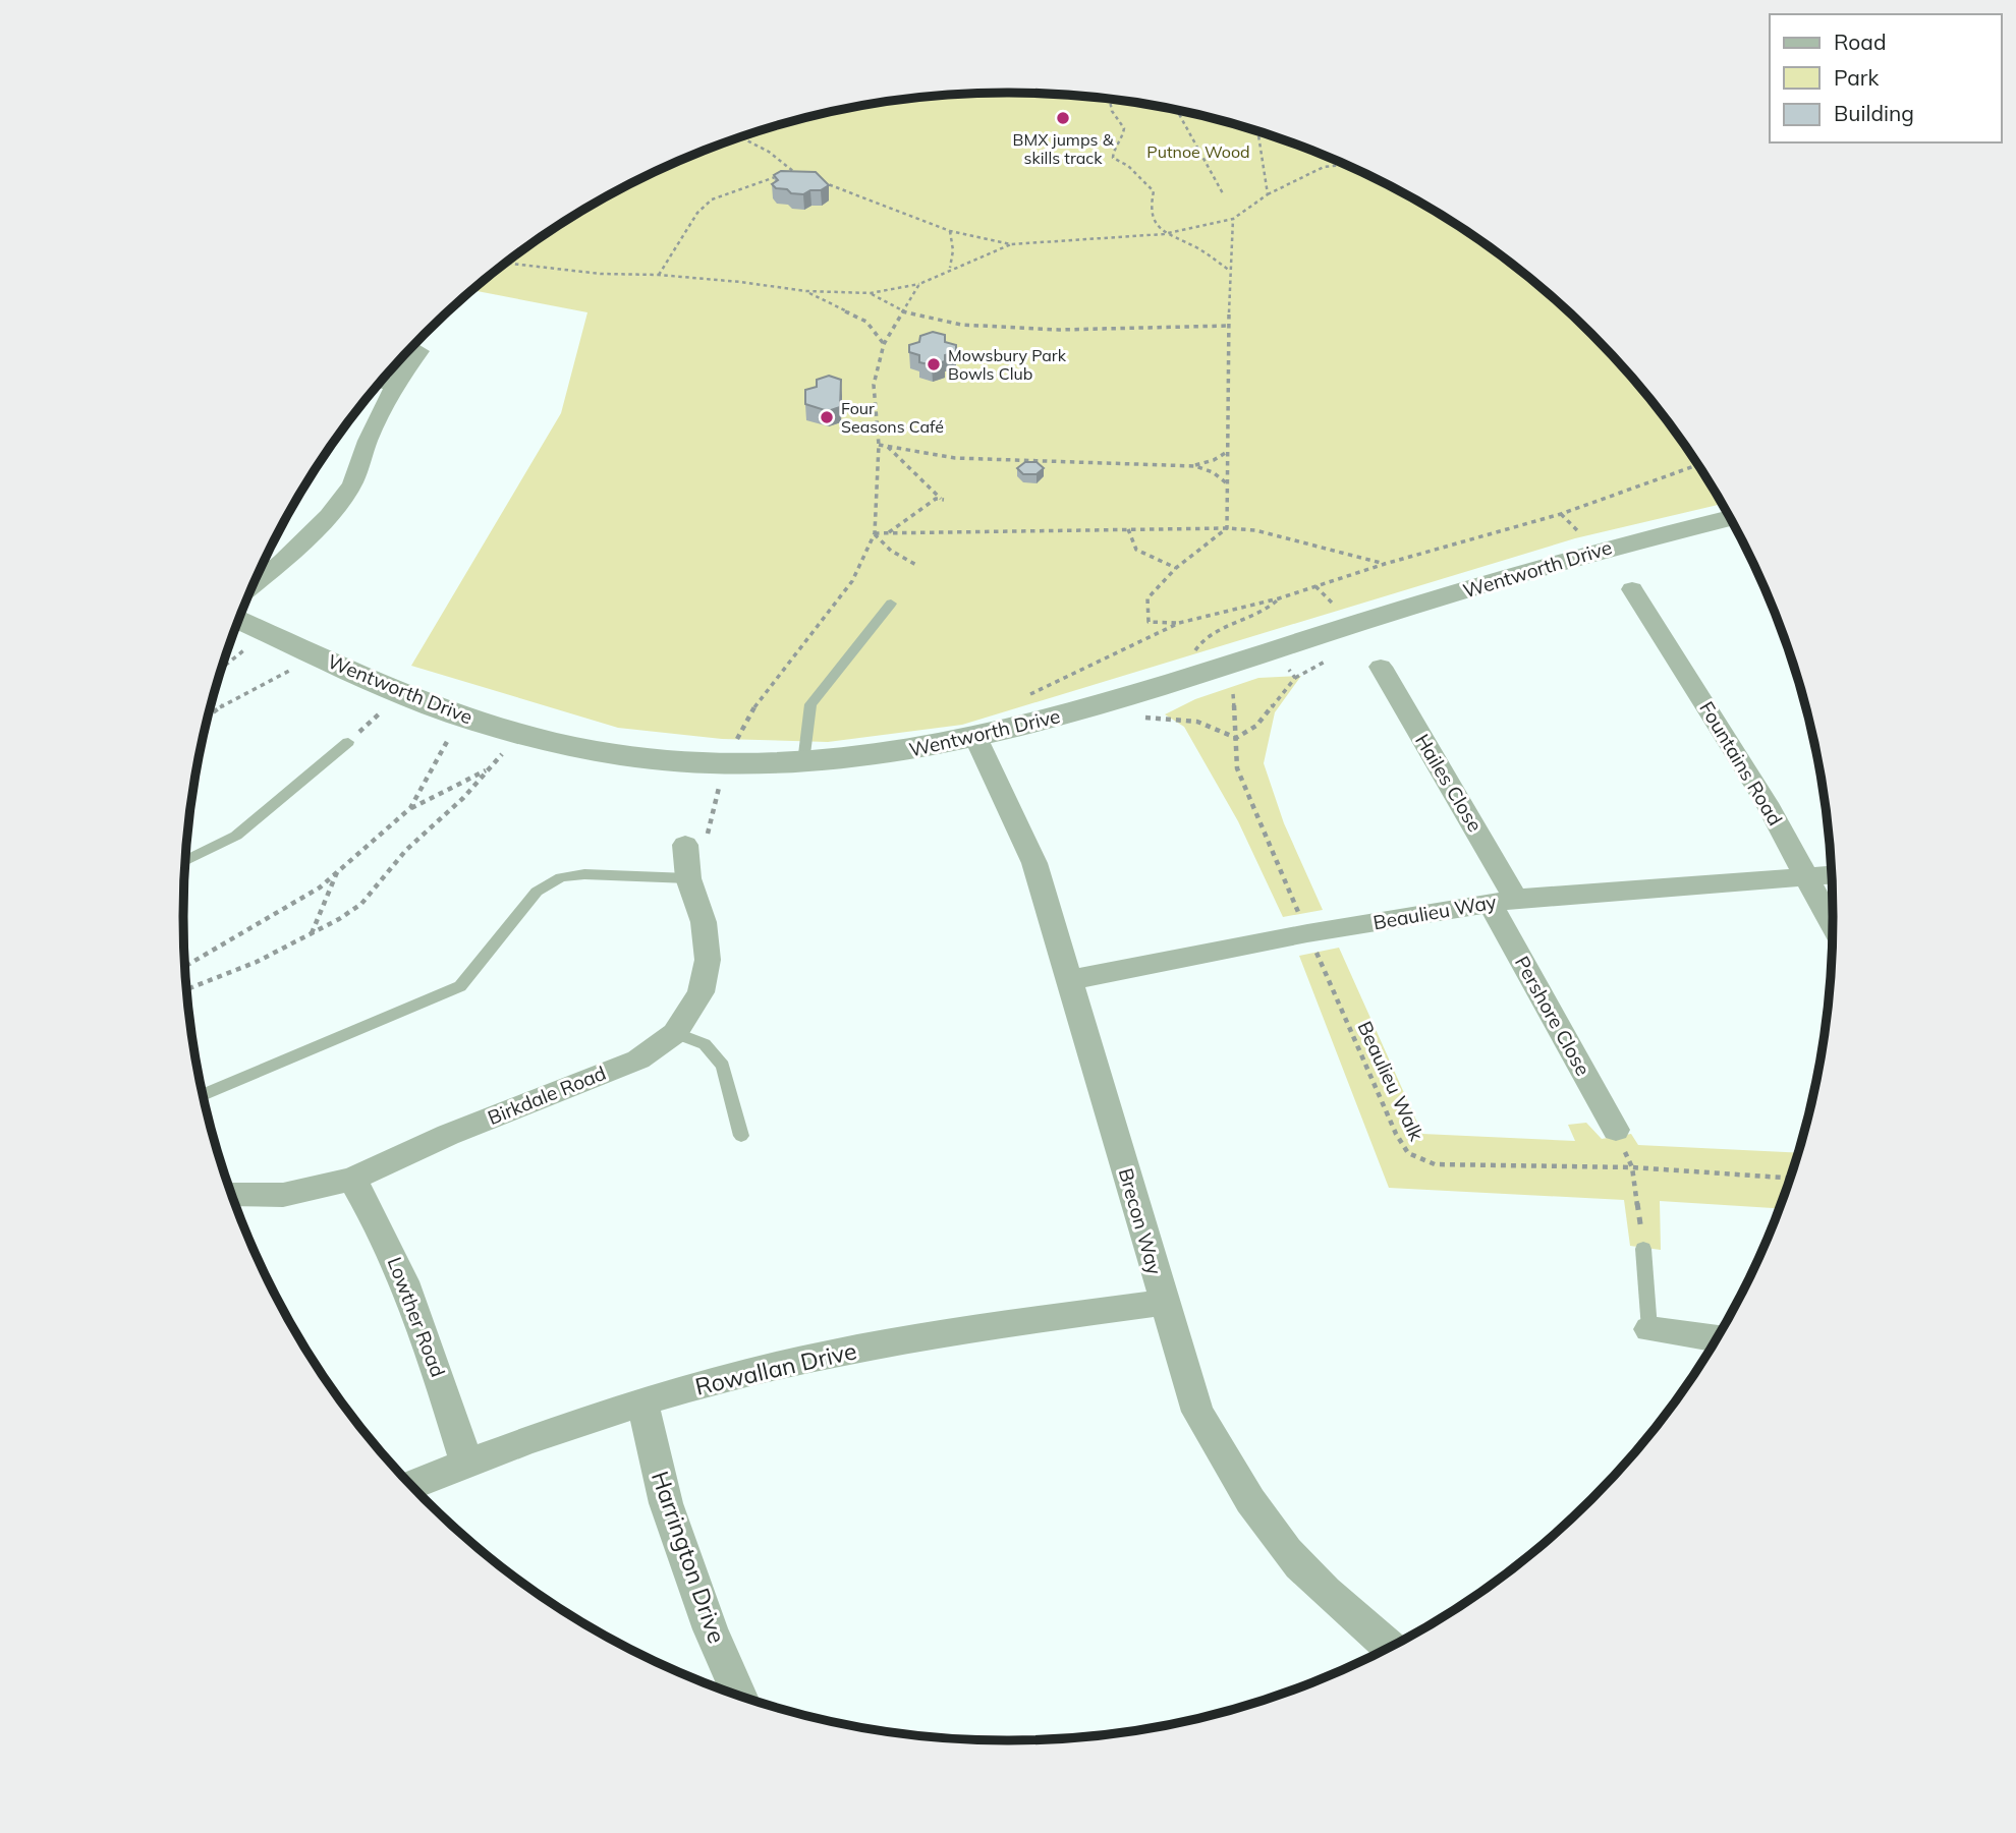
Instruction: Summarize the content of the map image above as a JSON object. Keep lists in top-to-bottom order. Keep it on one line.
{"streets":{"street":["Wentworth Drive","Fountains Road","Hailes Close","Beaulieu Way","Pershore Close","Birkdale Road","Brecon Way","Lowther Road","Rowallan Drive","Harrington Drive"],"path":["Beaulieu Walk"]},"crossings":[["Wentworth Drive","Brecon Way"],["Fountains Road","Beaulieu Way"],["Hailes Close","Beaulieu Way"],["Beaulieu Way","Pershore Close"],["Beaulieu Way","Beaulieu Walk"],["Beaulieu Way","Brecon Way"],["Birkdale Road","Lowther Road"],["Brecon Way","Rowallan Drive"],["Lowther Road","Rowallan Drive"],["Rowallan Drive","Harrington Drive"]],"parks":["Putnoe Wood"],"places":["BMX jumps & skills track","Mowsbury Park Bowls Club","Four Seasons Café"],"legend":["Road","Park","Building"]}
